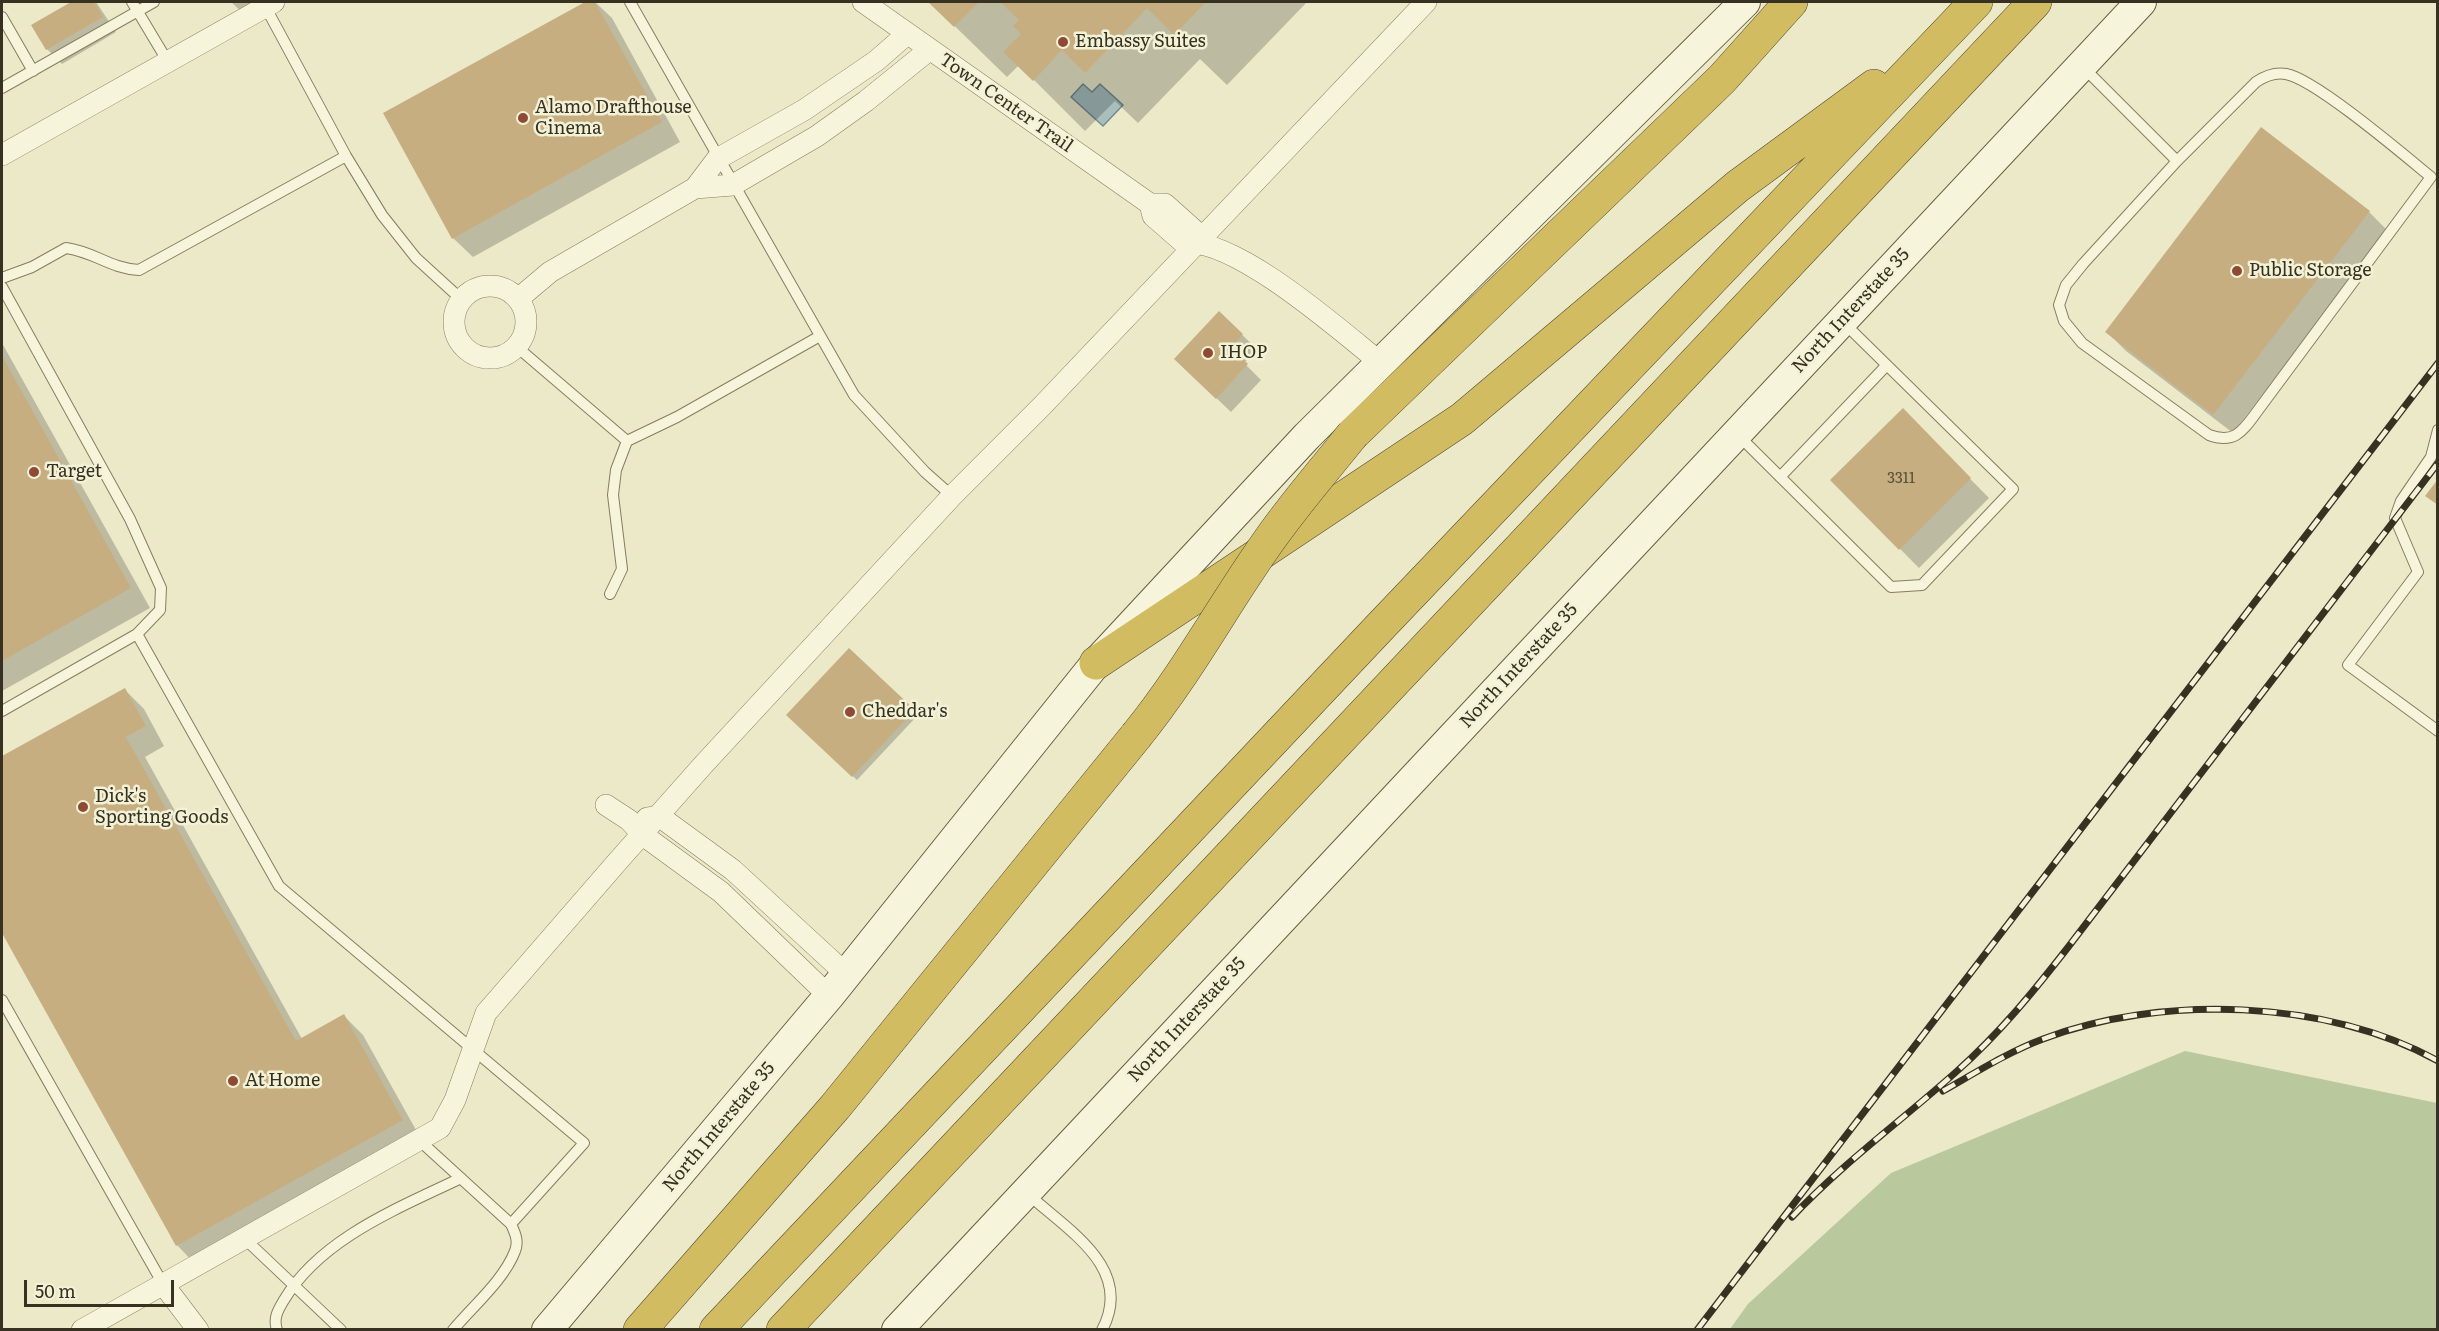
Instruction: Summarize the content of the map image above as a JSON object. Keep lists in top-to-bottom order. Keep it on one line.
{"streets":{"main road":["North Interstate 35"],"street":["Town Center Trail"]},"crossings":[["Town Center Trail","North Interstate 35"]],"places":["Embassy Suites","Alamo Drafthouse Cinema","Public Storage","IHOP","Target","Cheddar's","Dick's Sporting Goods","At Home"],"house_numbers":["3311"],"scale_bar":"50 m"}
